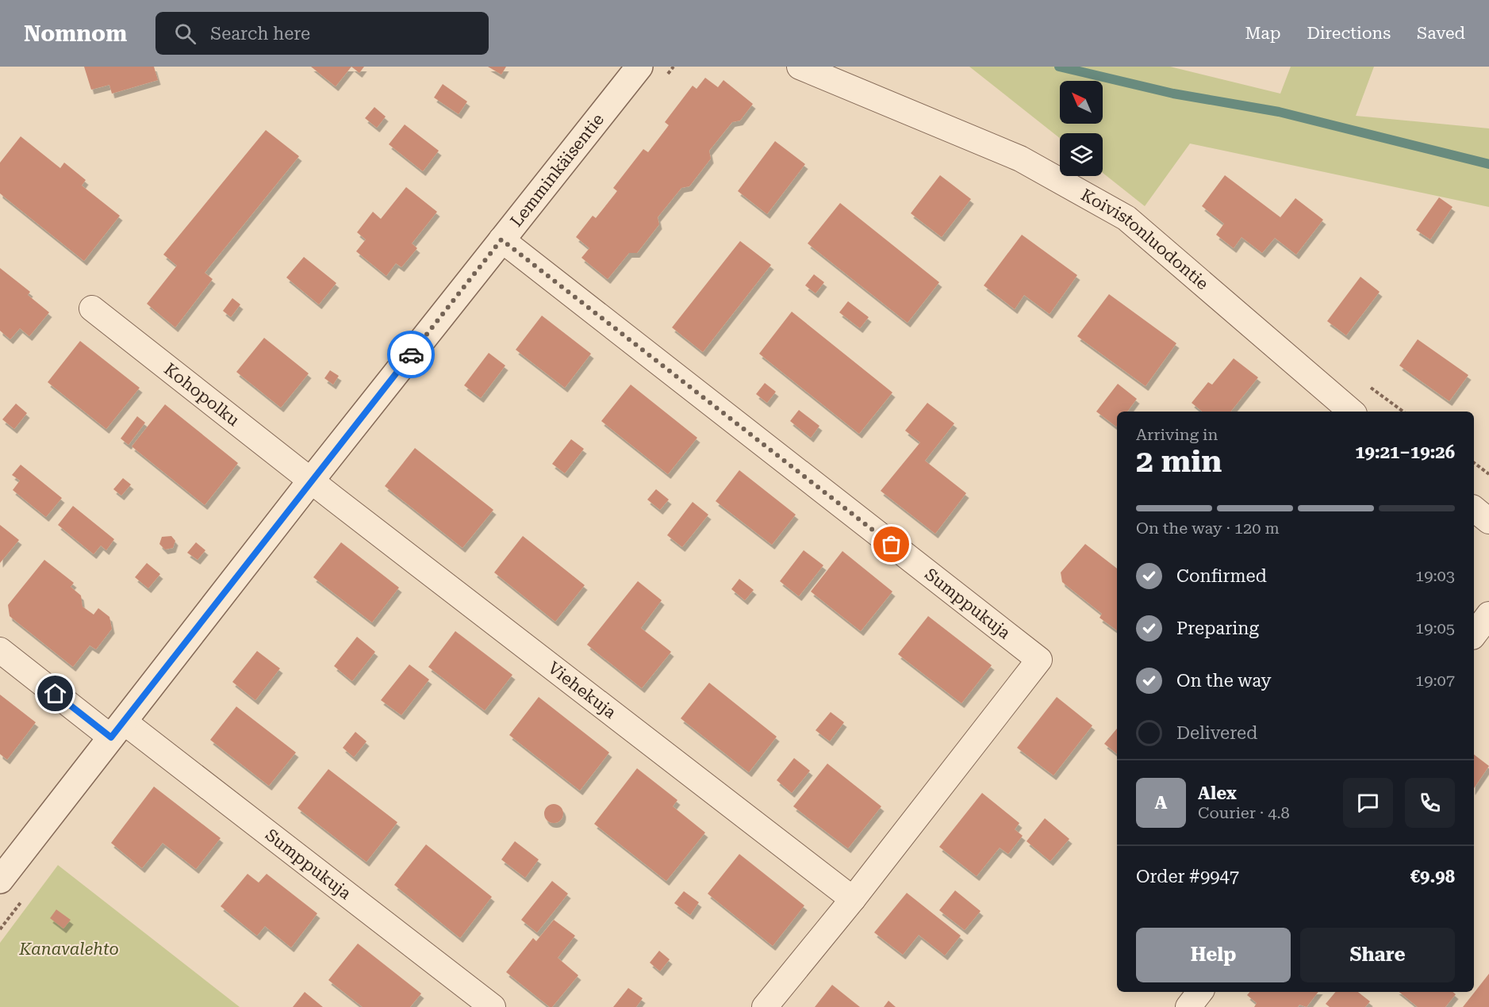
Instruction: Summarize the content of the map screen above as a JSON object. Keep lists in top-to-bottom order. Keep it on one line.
{"streets":{"street":["Lemminkäisentie","Koivistonluodontie","Kohopolku","Sumppukuja","Viehekuja"]},"crossings":[["Lemminkäisentie","Kohopolku"],["Lemminkäisentie","Sumppukuja"],["Lemminkäisentie","Viehekuja"],["Kohopolku","Viehekuja"],["Sumppukuja","Viehekuja"]],"parks":["Kanavalehto"],"north":"top left","page":{"header":"Nomnom","search":"Search here","nav":["Map","Directions","Saved"],"heading":["2 min","Arriving in","19:21–19:26"],"panel":["Alex","Courier · 4.8","Order #9947","€9.98"],"bar":"On the way · 120 m","list":[["Confirmed","19:03"],["Preparing","19:05"],["On the way","19:07"],"Delivered"],"round":"A","buttons":["Help","Share"]}}
